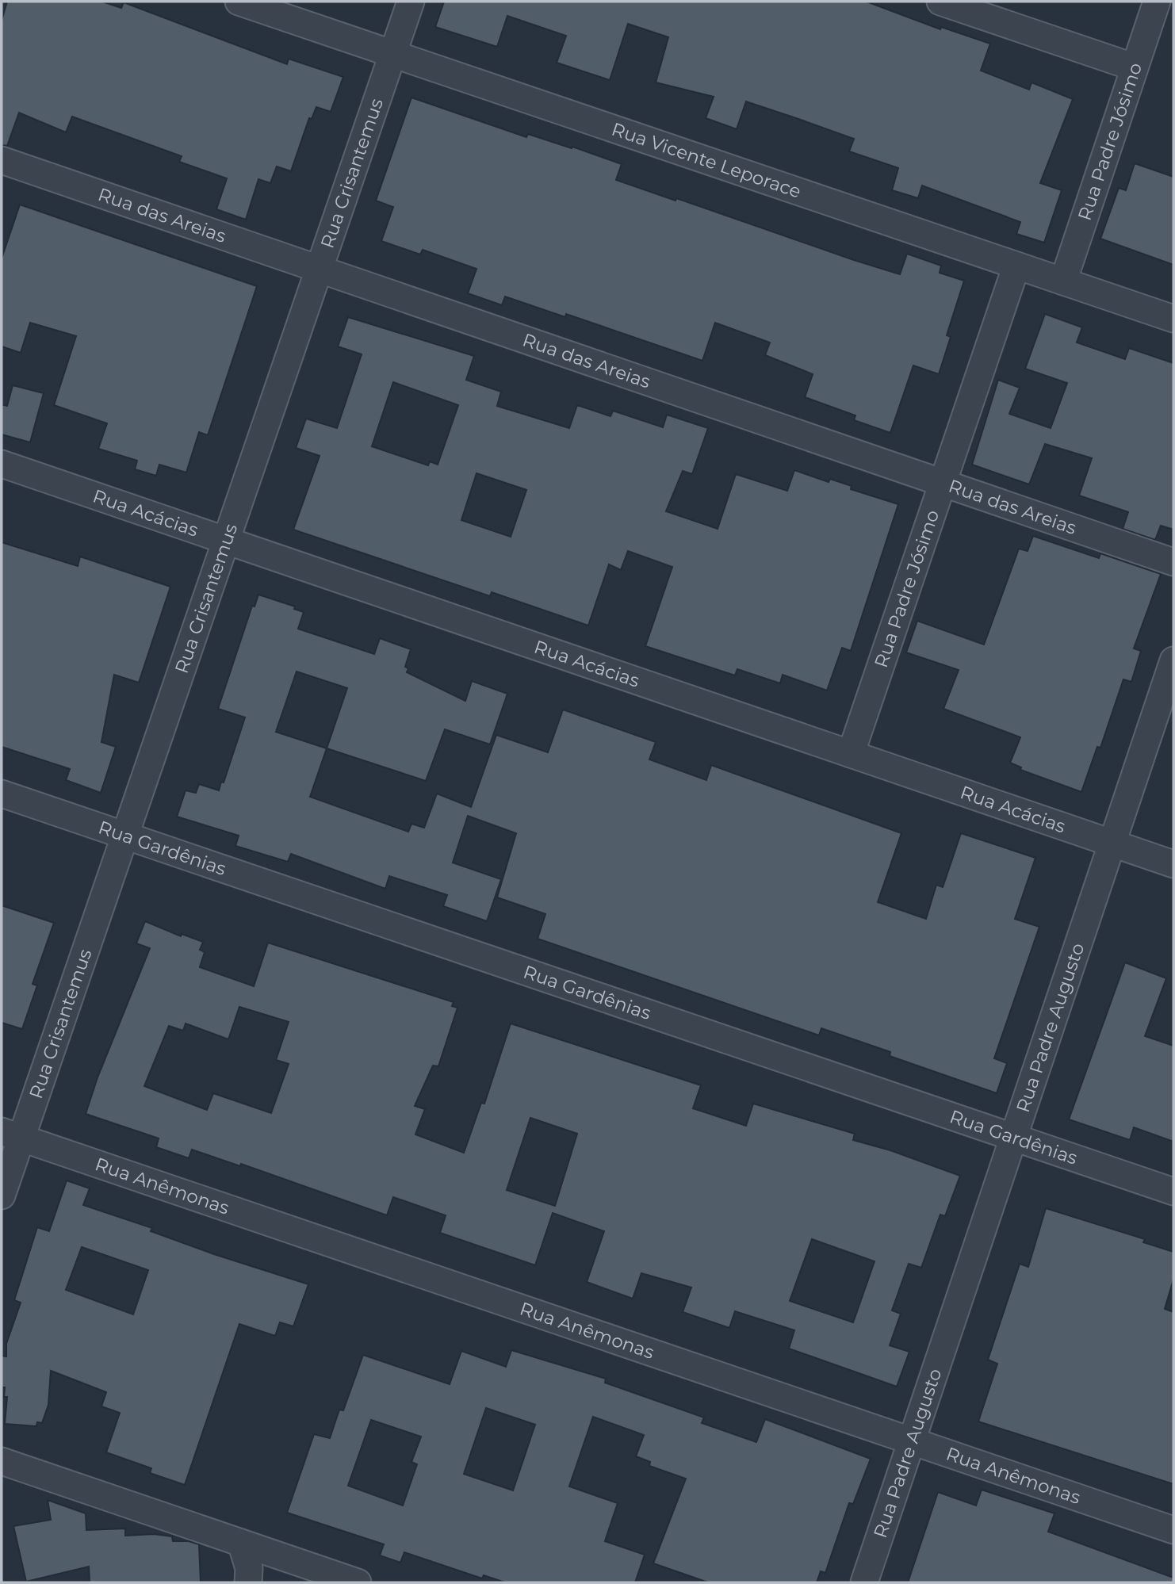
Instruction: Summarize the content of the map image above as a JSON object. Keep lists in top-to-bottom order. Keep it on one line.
{"streets":{"street":["Rua Padre Jósimo","Rua Vicente Leporace","Rua Crisantemus","Rua das Areias","Rua Acácias","Rua Gardênias","Rua Padre Augusto","Rua Anêmonas"]},"crossings":[["Rua Padre Jósimo","Rua Vicente Leporace"],["Rua Padre Jósimo","Rua das Areias"],["Rua Padre Jósimo","Rua Acácias"],["Rua Vicente Leporace","Rua Crisantemus"],["Rua Crisantemus","Rua das Areias"],["Rua Crisantemus","Rua Acácias"],["Rua Crisantemus","Rua Gardênias"],["Rua Crisantemus","Rua Anêmonas"],["Rua Acácias","Rua Padre Augusto"],["Rua Gardênias","Rua Padre Augusto"],["Rua Padre Augusto","Rua Anêmonas"]]}
